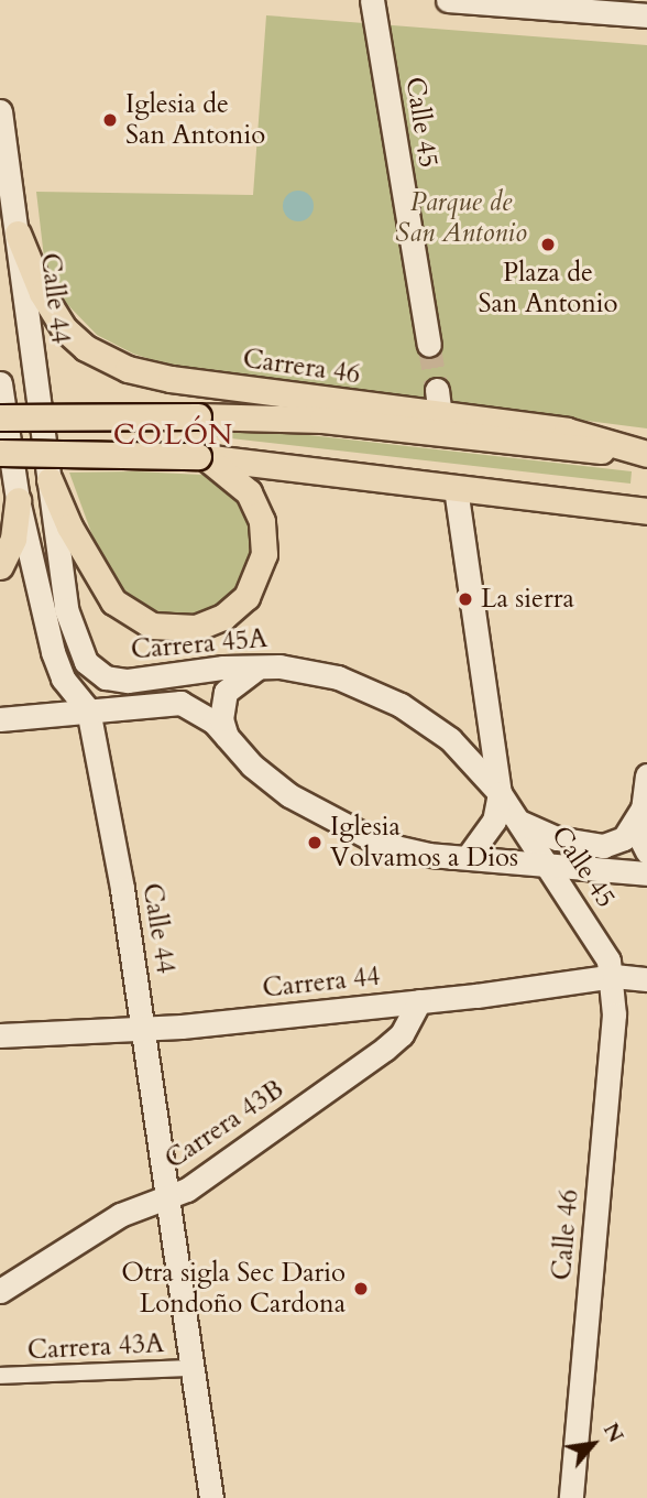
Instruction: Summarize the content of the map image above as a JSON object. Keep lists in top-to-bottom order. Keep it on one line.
{"streets":{"main road":["Carrera 46"],"street":["Calle 45","Calle 44","Carrera 45A","Carrera 44","Carrera 43B","Calle 46","Carrera 43A"]},"crossings":[["Calle 45","Carrera 45A"],["Calle 45","Carrera 44"],["Calle 45","Calle 46"],["Calle 44","Carrera 46"],["Calle 44","Carrera 45A"],["Calle 44","Carrera 44"],["Calle 44","Carrera 43B"],["Calle 44","Carrera 43A"],["Carrera 44","Carrera 43B"],["Carrera 44","Calle 46"]],"districts":["COLÓN"],"parks":["Parque de San Antonio"],"places":["Iglesia de San Antonio","Plaza de San Antonio","La sierra","Iglesia Volvamos a Dios","Otra sigla Sec Dario Londoño Cardona"],"north":"top right"}
